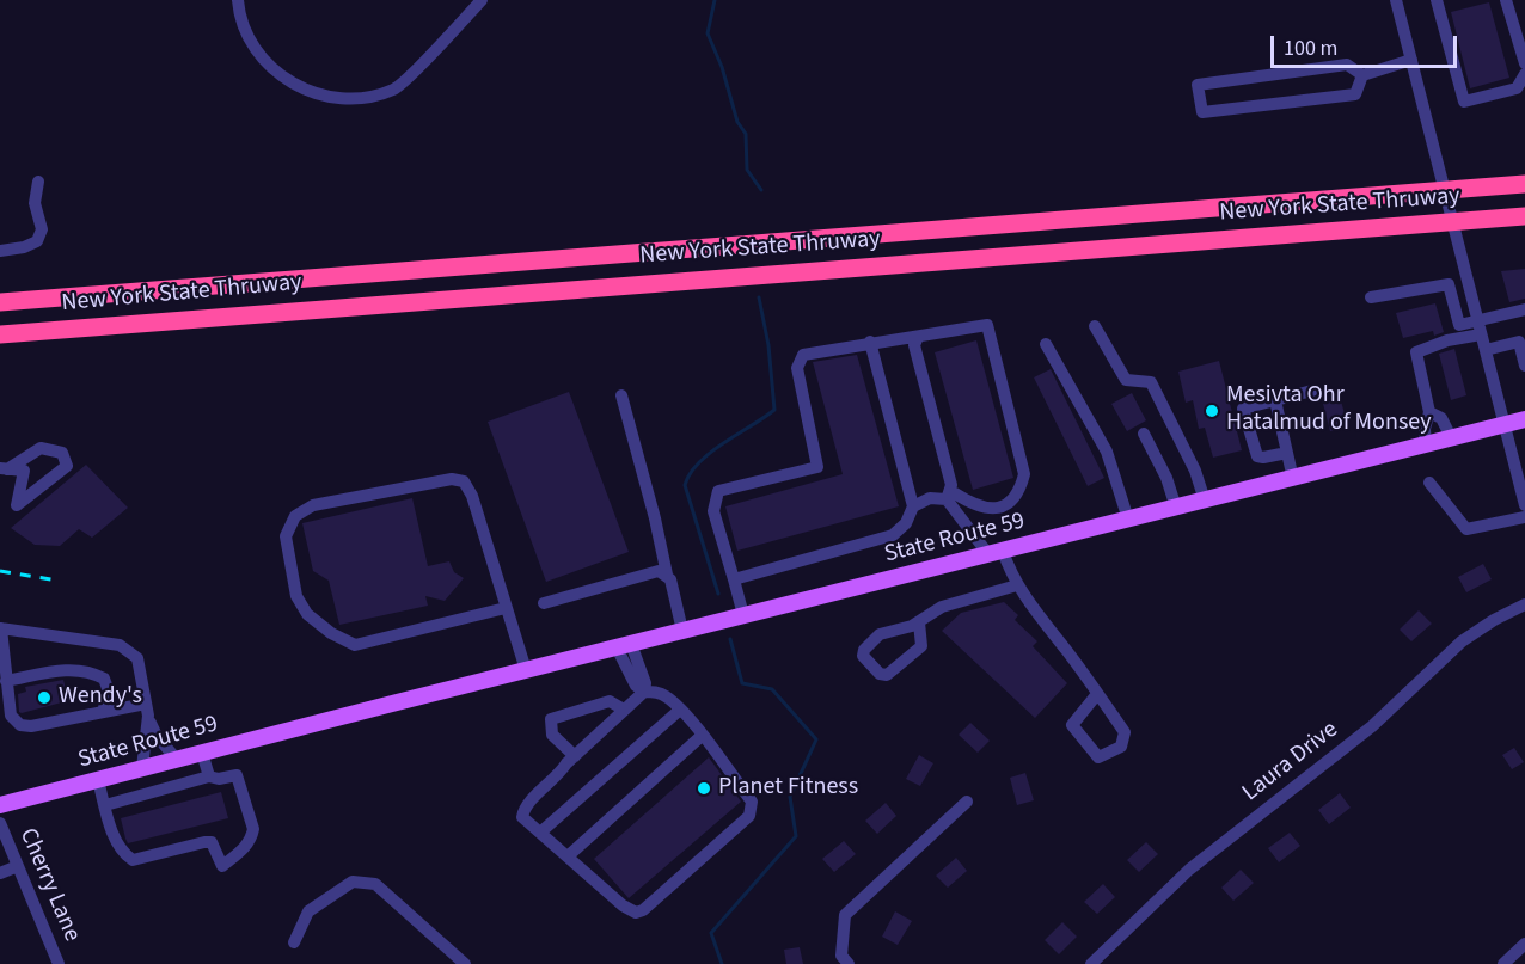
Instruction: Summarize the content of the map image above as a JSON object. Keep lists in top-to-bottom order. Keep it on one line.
{"streets":{"highway":["New York State Thruway"],"main road":["State Route 59"],"street":["Laura Drive","Cherry Lane"]},"places":["Mesivta Ohr Hatalmud of Monsey","Wendy's","Planet Fitness"],"scale_bar":"100 m"}
